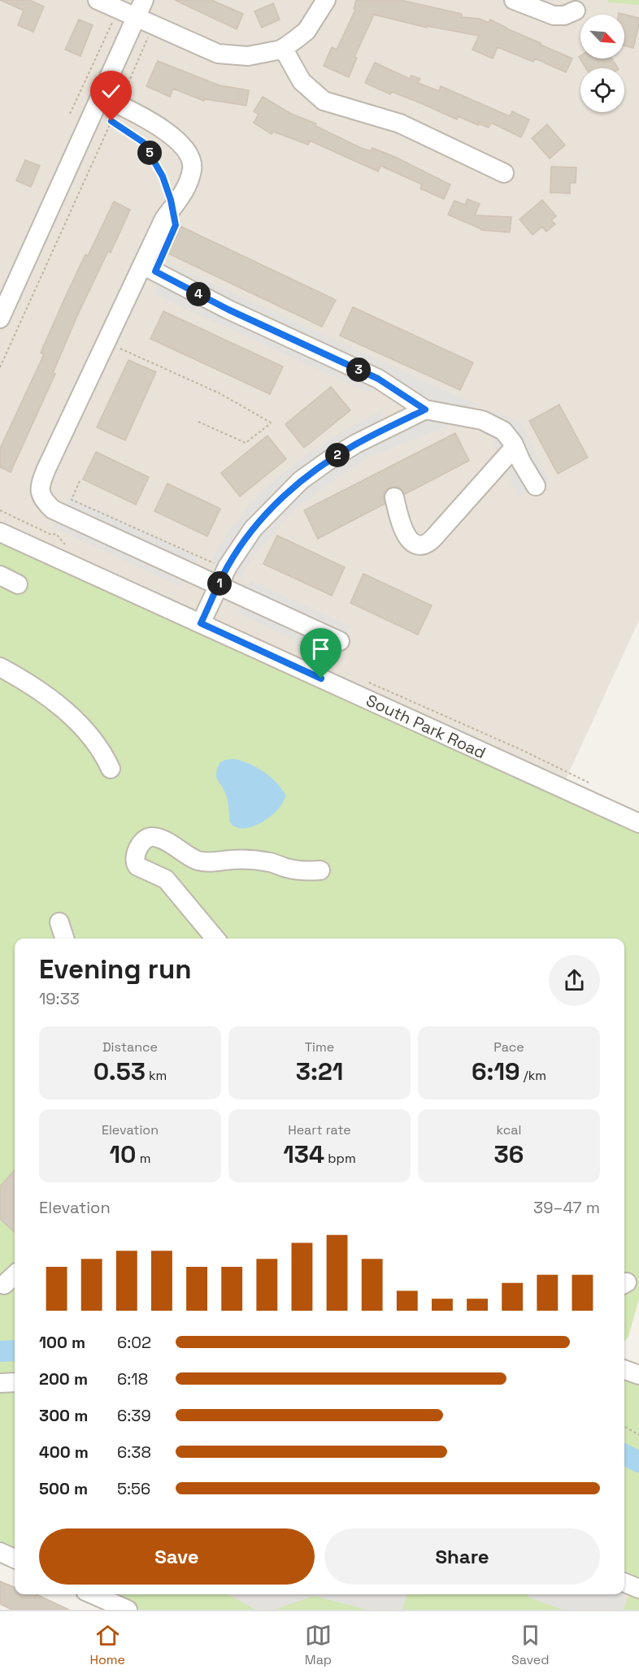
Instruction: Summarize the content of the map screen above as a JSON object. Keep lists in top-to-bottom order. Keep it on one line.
{"streets":{"street":["South Park Road"]},"north":"bottom right","page":{"pins":["5","4","3","2","1"],"heading":["Evening run","19:33"],"stats":[["Distance","0.53 km"],["Time","3:21"],["Pace","6:19 /km"],["Elevation","10 m"],["Heart rate","134 bpm"],["kcal","36"]],"chart":["Elevation","39–47 m"],"list":[{"name":"100 m","note":"6:02"},{"name":"200 m","note":"6:18"},{"name":"300 m","note":"6:39"},{"name":"400 m","note":"6:38"},{"name":"500 m","note":"5:56"}],"buttons":["Save","Share"],"tabs":["Home","Map","Saved"]}}
